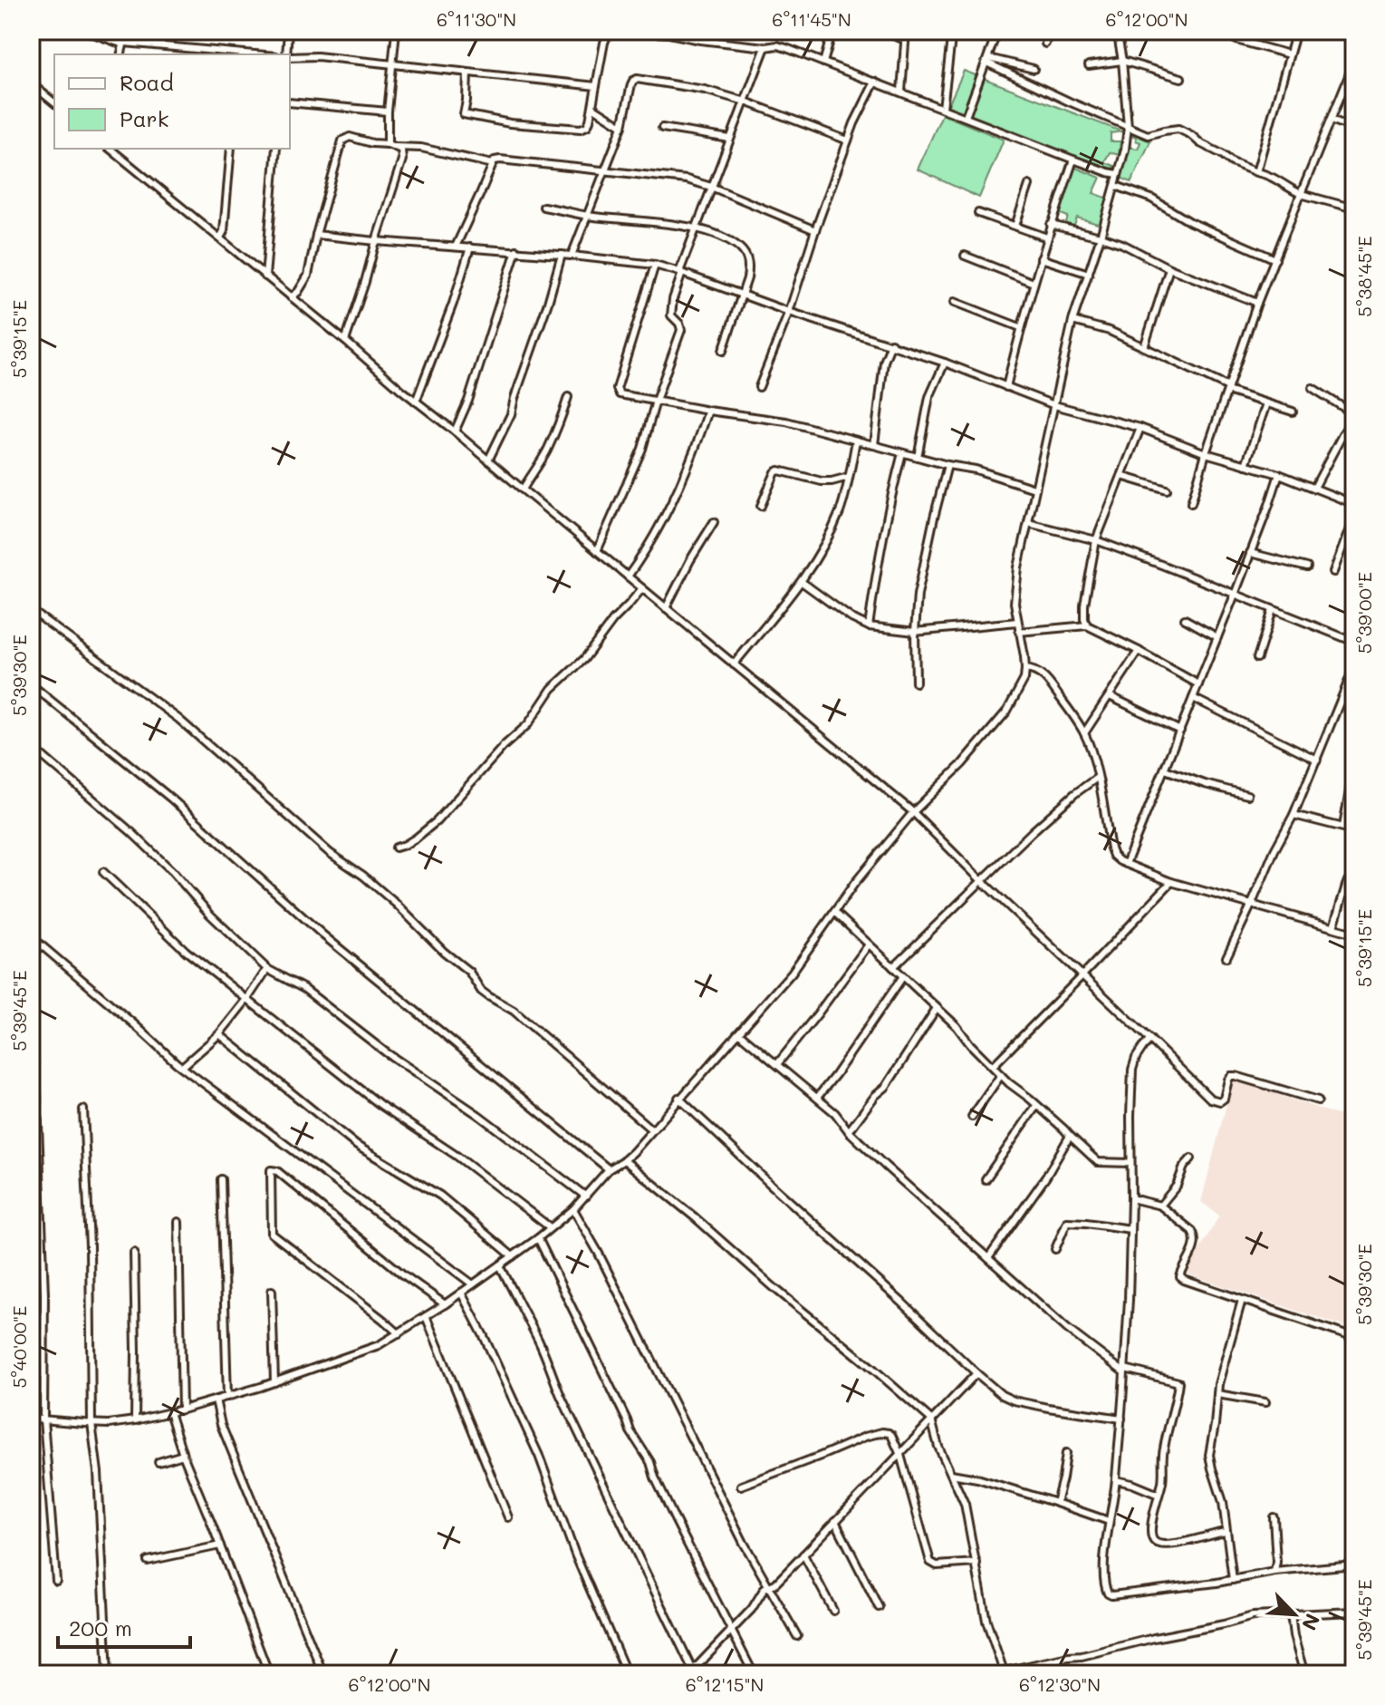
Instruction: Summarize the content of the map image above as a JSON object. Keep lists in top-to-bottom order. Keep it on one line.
{"legend":["Road","Park"],"scale_bar":"200 m","north":"bottom right","coordinates":["6°11'30\"N","6°11'45\"N","6°12'00\"N","5°38'45\"E","5°39'15\"E","5°39'00\"E","5°39'30\"E","5°39'45\"E","5°40'00\"E","6°12'15\"N","6°12'30\"N"]}
